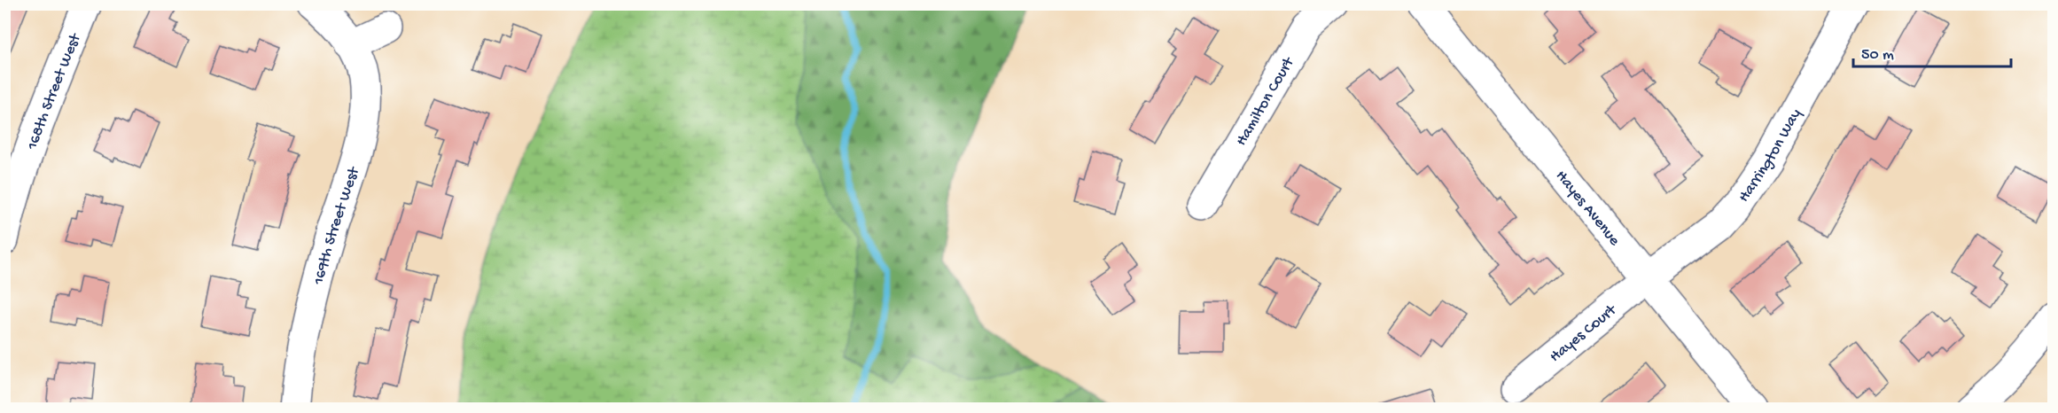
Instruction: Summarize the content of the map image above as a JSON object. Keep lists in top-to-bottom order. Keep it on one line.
{"streets":{"street":["168th Street West","Hamilton Court","Harrington Way","Hayes Avenue","169th Street West","Hayes Court"]},"crossings":[["Harrington Way","Hayes Avenue"],["Harrington Way","Hayes Court"],["Hayes Avenue","Hayes Court"]],"scale_bar":"50 m"}
